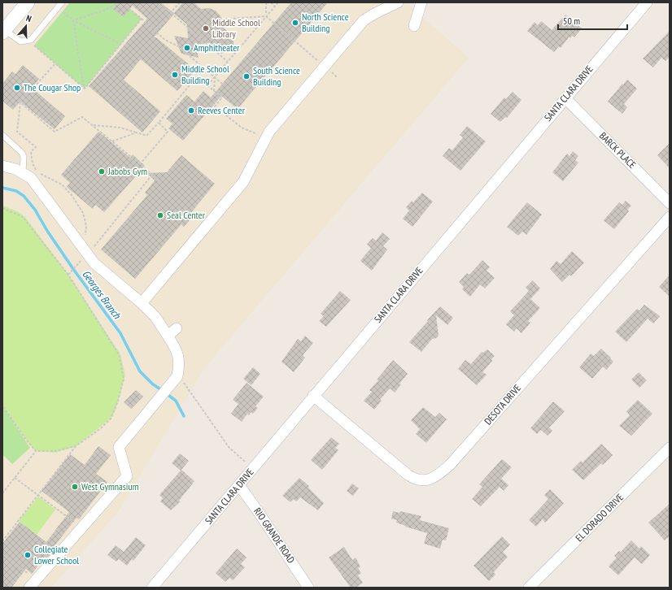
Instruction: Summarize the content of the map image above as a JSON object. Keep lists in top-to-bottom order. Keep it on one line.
{"streets":{"street":["SANTA CLARA DRIVE","BARCK PLACE","DESOTA DRIVE","EL DORADO DRIVE","RIO GRANDE ROAD"]},"crossings":[["SANTA CLARA DRIVE","BARCK PLACE"],["SANTA CLARA DRIVE","DESOTA DRIVE"],["SANTA CLARA DRIVE","RIO GRANDE ROAD"]],"water":["Georges Branch"],"places":["North Science Building","Middle School Library","Amphitheater","Middle School Building","South Science Building","The Cougar Shop","Reeves Center","Jabobs Gym","Seal Center","West Gymnasium","Collegiate Lower School"],"scale_bar":"50 m","north":"top"}
